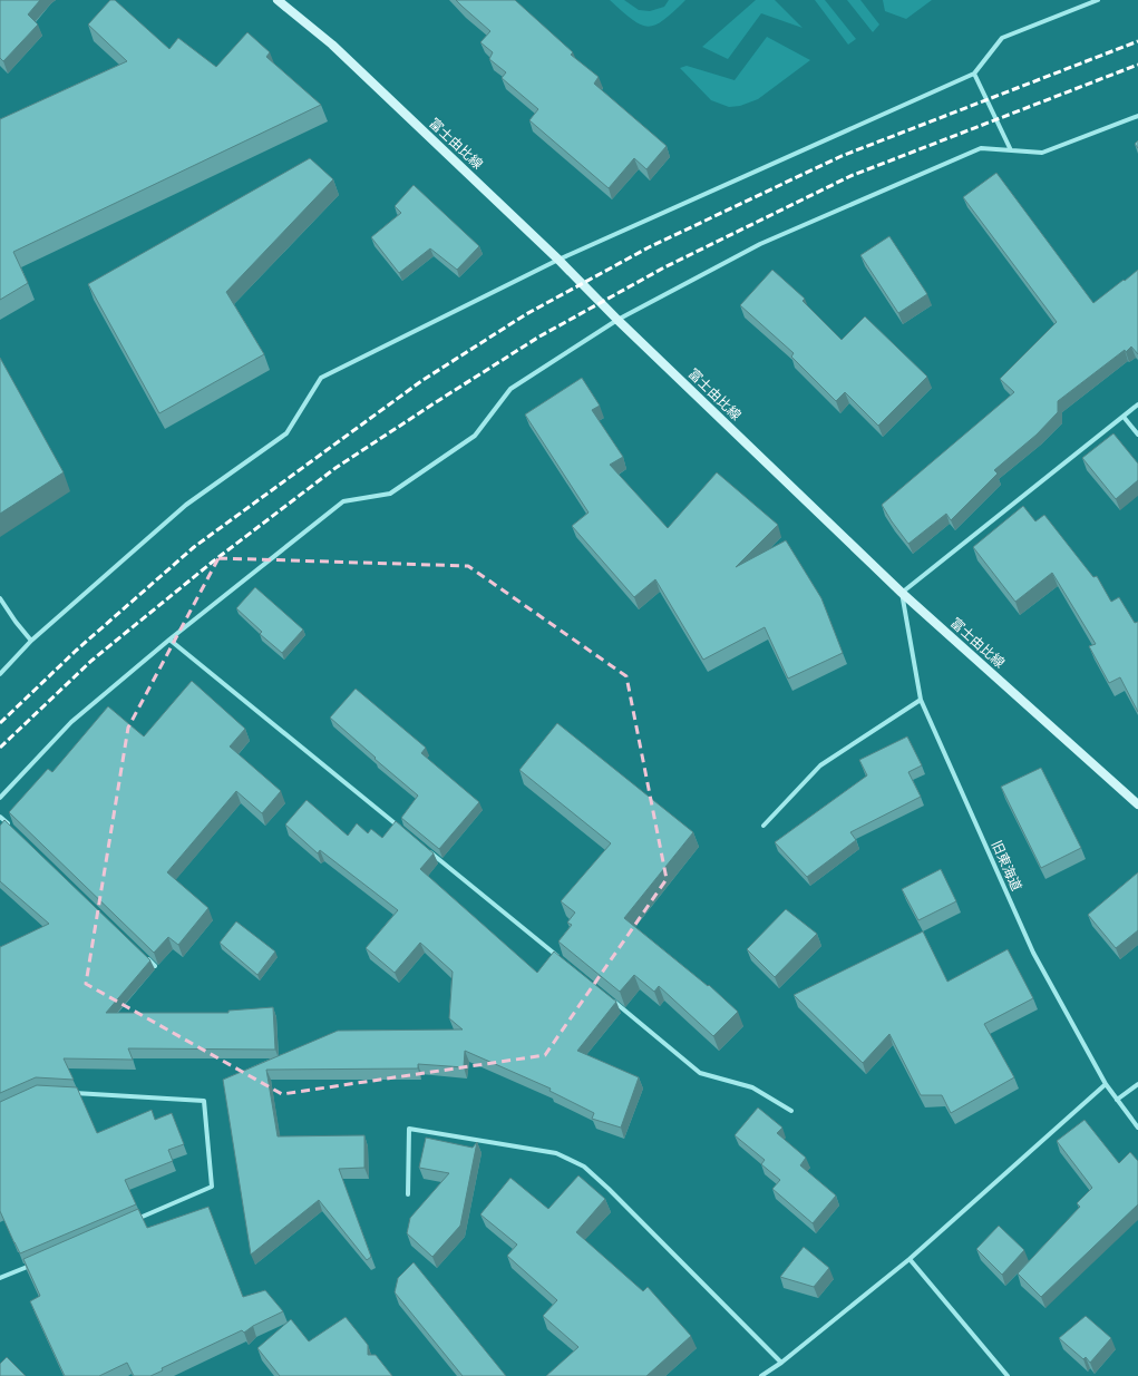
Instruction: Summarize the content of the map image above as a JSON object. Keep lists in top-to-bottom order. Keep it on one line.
{"streets":{"main road":["富士由比線"],"street":["旧東海道"]},"crossings":[["富士由比線","旧東海道"]]}
